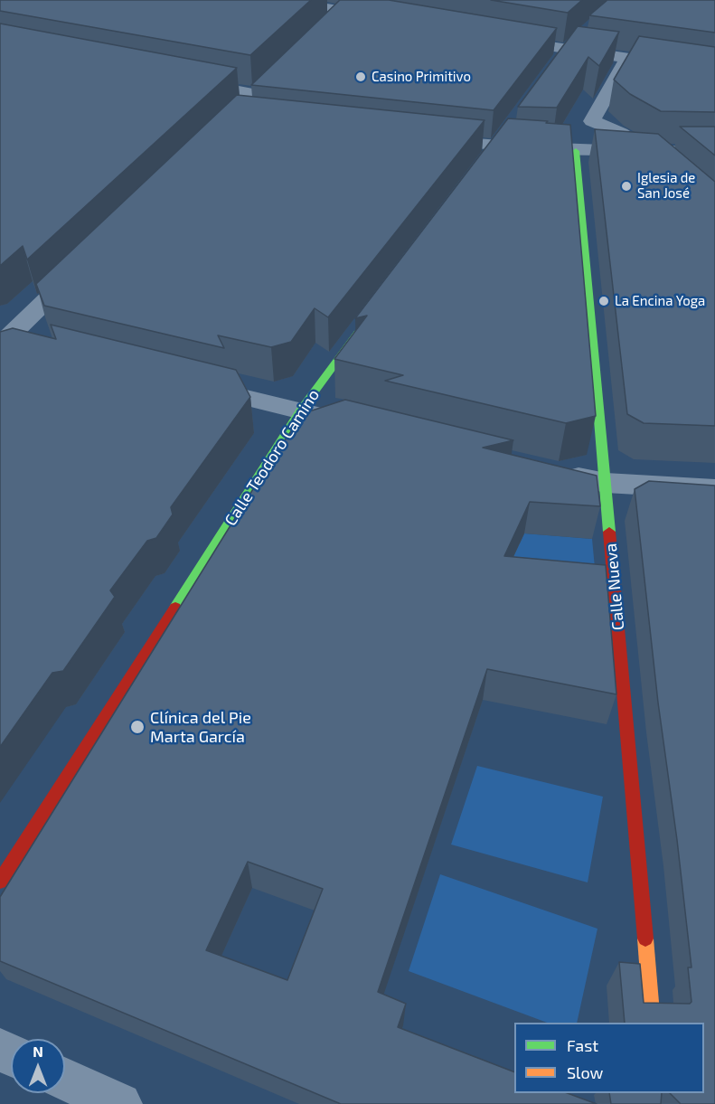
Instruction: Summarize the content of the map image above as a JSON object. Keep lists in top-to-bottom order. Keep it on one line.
{"streets":{"street":["Calle Teodoro Camino","Calle Nueva"]},"places":["Casino Primitivo","Iglesia de San José","La Encina Yoga","Clínica del Pie Marta García"],"legend":["Fast","Slow"],"north":"top"}
